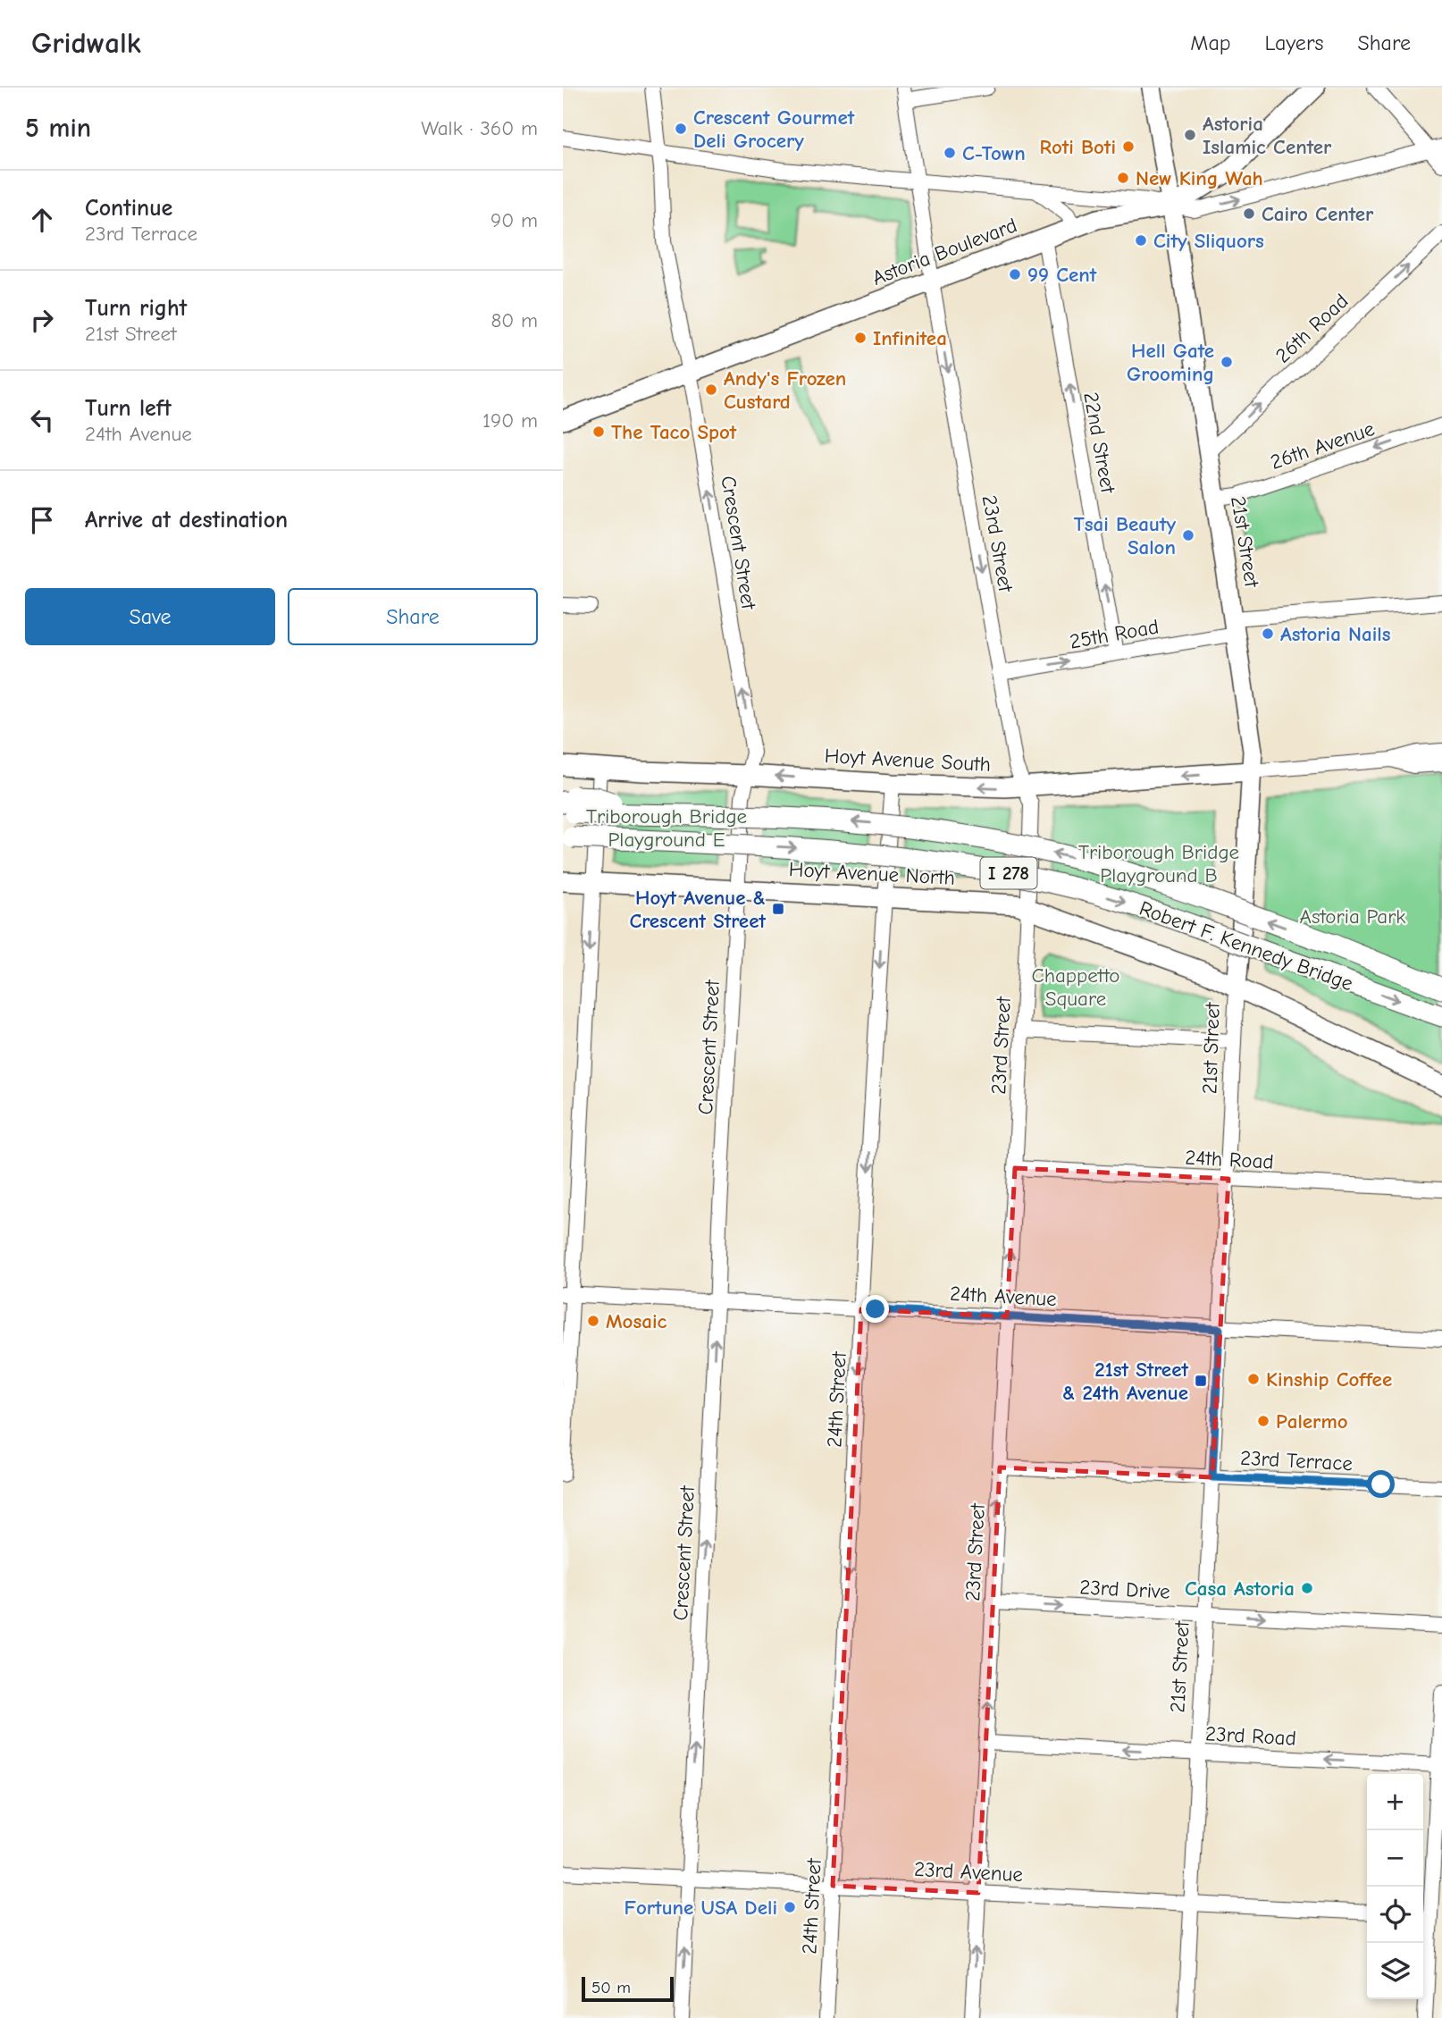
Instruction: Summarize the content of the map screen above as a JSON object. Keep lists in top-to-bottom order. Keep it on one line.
{"streets":{"highway":["I 278","Robert F. Kennedy Bridge"],"main road":["Astoria Boulevard","21st Street","Hoyt Avenue South","Hoyt Avenue North"],"street":["26th Road","22nd Street","26th Avenue","Crescent Street","23rd Street","25th Road","24th Road","24th Avenue","24th Street","23rd Terrace","23rd Drive","23rd Road","23rd Avenue"]},"crossings":[["Astoria Boulevard","22nd Street"],["Astoria Boulevard","21st Street"],["Astoria Boulevard","Crescent Street"],["Astoria Boulevard","23rd Street"],["26th Road","21st Street"],["22nd Street","25th Road"],["26th Avenue","21st Street"],["21st Street","25th Road"],["21st Street","Hoyt Avenue South"],["21st Street","Hoyt Avenue North"],["21st Street","24th Road"],["21st Street","24th Avenue"],["21st Street","23rd Terrace"],["21st Street","23rd Drive"],["21st Street","23rd Road"],["21st Street","23rd Avenue"],["Crescent Street","Hoyt Avenue South"],["Crescent Street","Hoyt Avenue North"],["Crescent Street","24th Avenue"],["Crescent Street","23rd Avenue"],["23rd Street","25th Road"],["23rd Street","Hoyt Avenue South"],["23rd Street","Hoyt Avenue North"],["23rd Street","24th Road"],["23rd Street","24th Avenue"],["23rd Street","23rd Terrace"],["23rd Street","23rd Drive"],["23rd Street","23rd Road"],["23rd Street","23rd Avenue"],["Hoyt Avenue South","24th Street"],["Hoyt Avenue North","24th Street"],["I 278","Robert F. Kennedy Bridge"],["24th Avenue","24th Street"],["24th Street","23rd Avenue"]],"one_way":["26th Road","22nd Street","26th Avenue","Crescent Street","Hoyt Avenue South","24th Street","23rd Terrace","23rd Drive","23rd Road"],"parks":["Triborough Bridge Playground E","Triborough Bridge Playground B","Astoria Park","Chappetto Square"],"places":{"other":["Crescent Gourmet Deli Grocery","Astoria Islamic Center","Roti Boti","C-Town","New King Wah","Cairo Center","City Sliquors","99 Cent","Infinitea","Hell Gate Grooming","Andy's Frozen Custard","The Taco Spot","Tsai Beauty Salon","Astoria Nails","Mosaic","Kinship Coffee","Palermo","Casa Astoria","Fortune USA Deli"],"transit":["Hoyt Avenue & Crescent Street","21st Street & 24th Avenue"]},"scale_bar":"50 m","page":{"header":"Gridwalk","nav":["Map","Layers","Share"],"heading":["5 min","Walk · 360 m"],"list":[["Continue","23rd Terrace","90 m"],["Turn right","21st Street","80 m"],["Turn left","24th Avenue","190 m"],"Arrive at destination"],"buttons":["Save","Share"],"map_buttons":["+","−"],"scale":"50 m"}}
